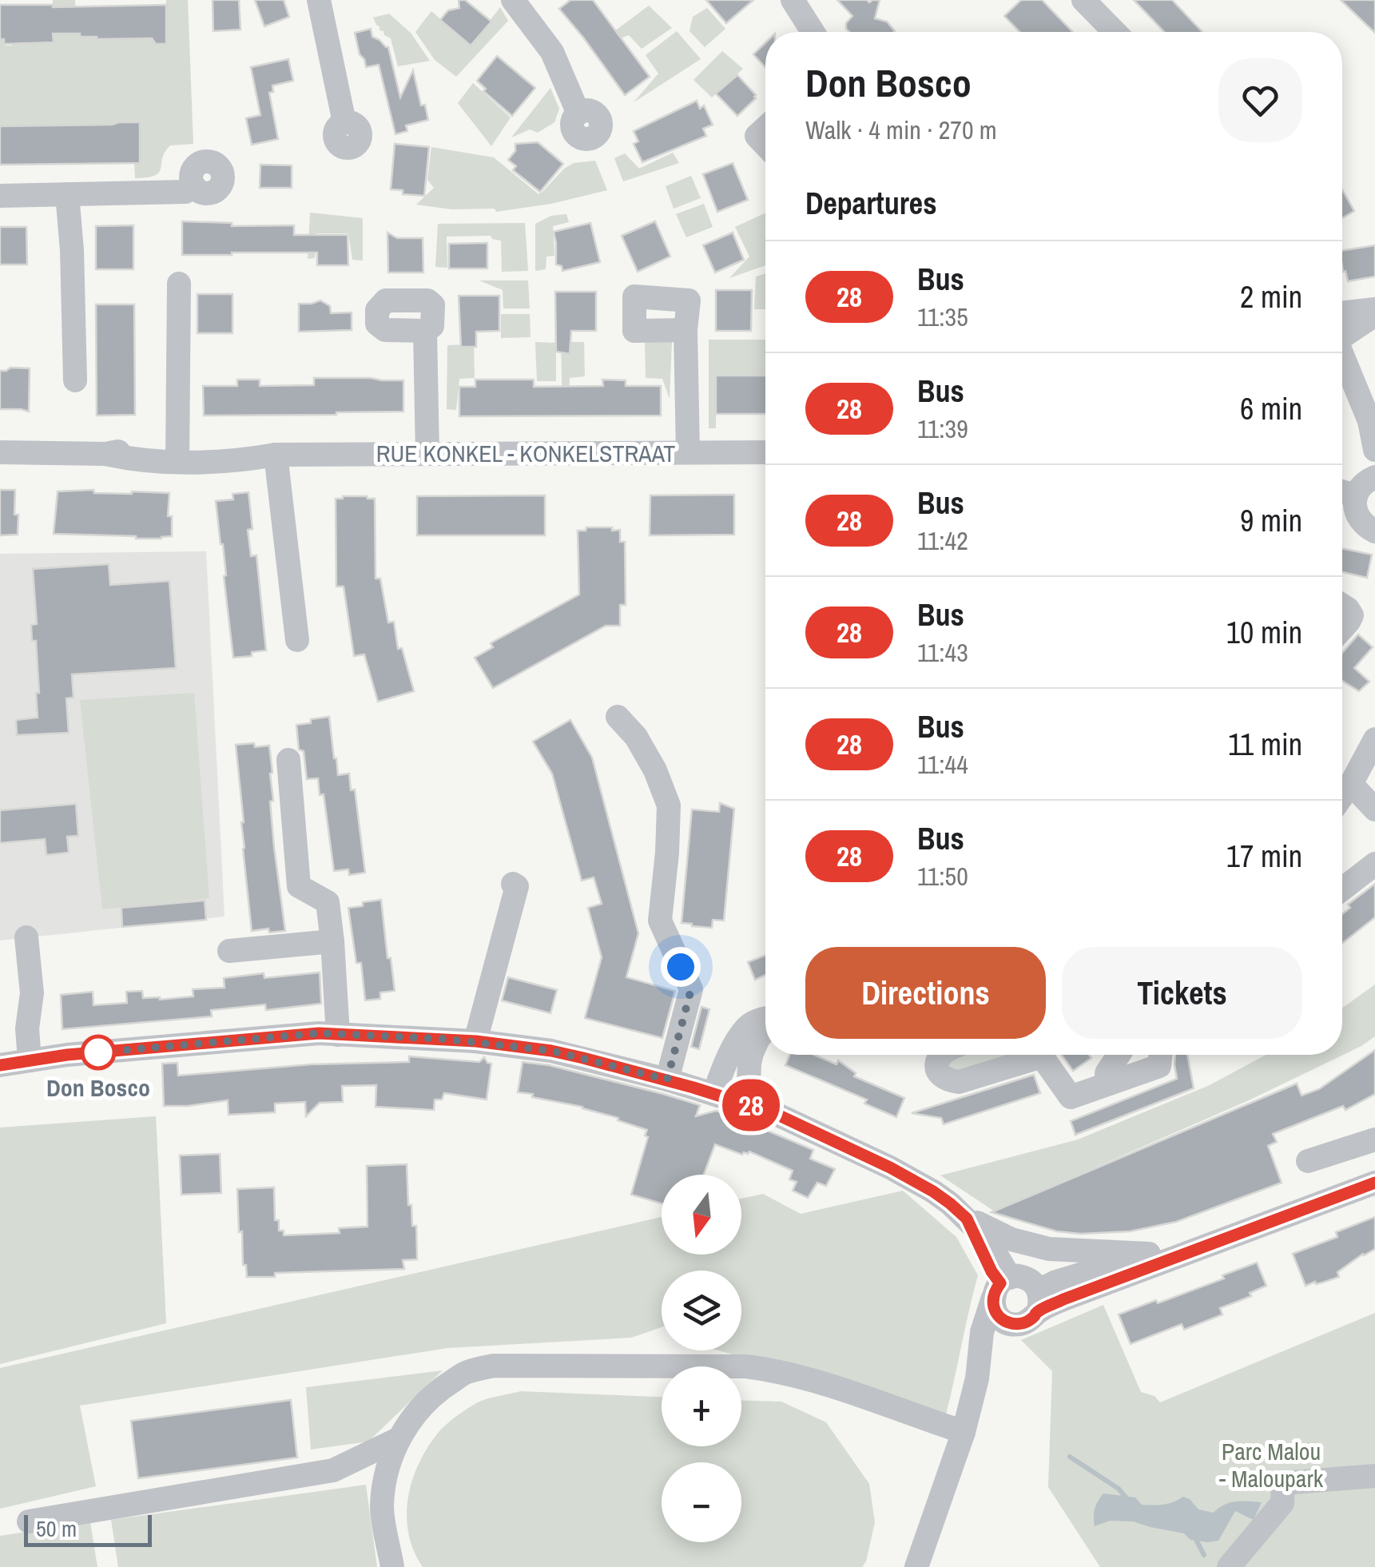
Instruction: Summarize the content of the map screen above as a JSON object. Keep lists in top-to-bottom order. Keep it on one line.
{"streets":{"street":["RUE KONKEL - KONKELSTRAAT"]},"parks":["Parc Malou - Maloupark"],"places":["Don Bosco"],"lines":["bus line 28"],"scale_bar":"50 m","north":"bottom","page":{"on_map":"28","heading":[["Don Bosco","Walk · 4 min · 270 m"],"Departures"],"list":[{"mark":"28","name":"Bus","note":"11:35","value":"2 min"},{"mark":"28","name":"Bus","note":"11:39","value":"6 min"},{"mark":"28","name":"Bus","note":"11:42","value":"9 min"},{"mark":"28","name":"Bus","note":"11:43","value":"10 min"},{"mark":"28","name":"Bus","note":"11:44","value":"11 min"},{"mark":"28","name":"Bus","note":"11:50","value":"17 min"}],"buttons":["Directions","Tickets"],"map_buttons":["+","−"],"scale":"50 m"}}
